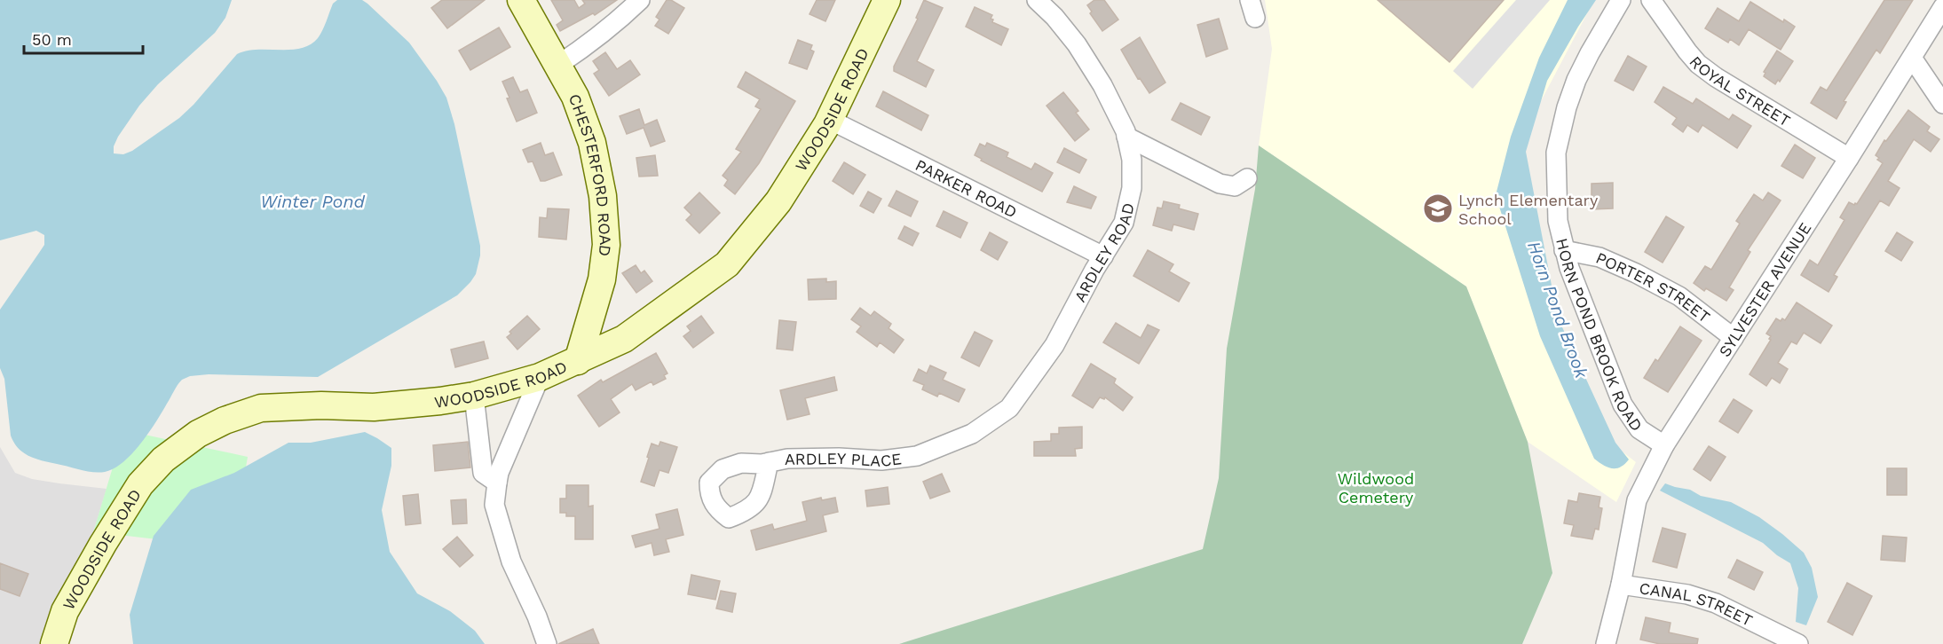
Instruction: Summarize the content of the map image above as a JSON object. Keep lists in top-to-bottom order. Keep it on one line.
{"streets":{"street":["ROYAL STREET","WOODSIDE ROAD","CHESTERFORD ROAD","PARKER ROAD","ARDLEY ROAD","PORTER STREET","SYLVESTER AVENUE","HORN POND BROOK ROAD","ARDLEY PLACE","CANAL STREET"]},"crossings":[["ROYAL STREET","SYLVESTER AVENUE"],["WOODSIDE ROAD","CHESTERFORD ROAD"],["WOODSIDE ROAD","PARKER ROAD"],["PARKER ROAD","ARDLEY ROAD"],["ARDLEY ROAD","ARDLEY PLACE"],["PORTER STREET","SYLVESTER AVENUE"],["PORTER STREET","HORN POND BROOK ROAD"],["SYLVESTER AVENUE","HORN POND BROOK ROAD"],["SYLVESTER AVENUE","CANAL STREET"]],"water":["Winter Pond","Horn Pond Brook"],"parks":["Wildwood Cemetery"],"places":{"school or university":["Lynch Elementary School"]},"scale_bar":"50 m"}
